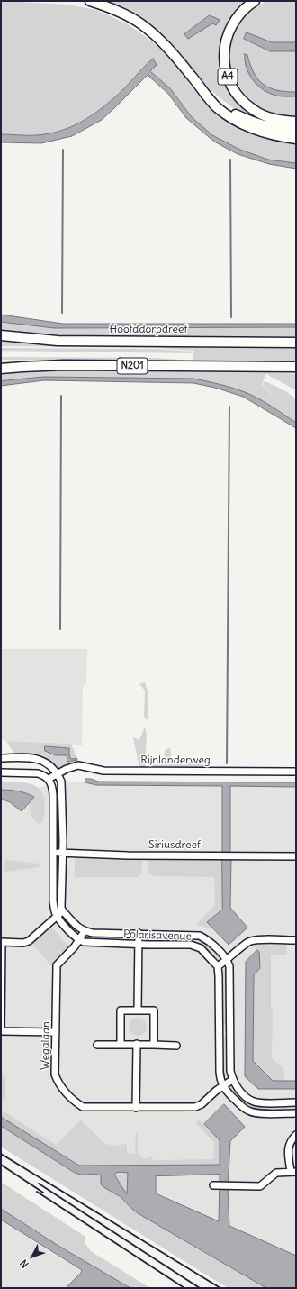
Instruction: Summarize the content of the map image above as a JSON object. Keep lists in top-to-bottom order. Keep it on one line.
{"streets":{"highway":["A4","Hoofddorpdreef","N201"],"street":["Rijnlanderweg","Siriusdreef","Polarisavenue","Wegalaan"]},"crossings":[["Polarisavenue","Wegalaan"]],"north":"bottom left"}
